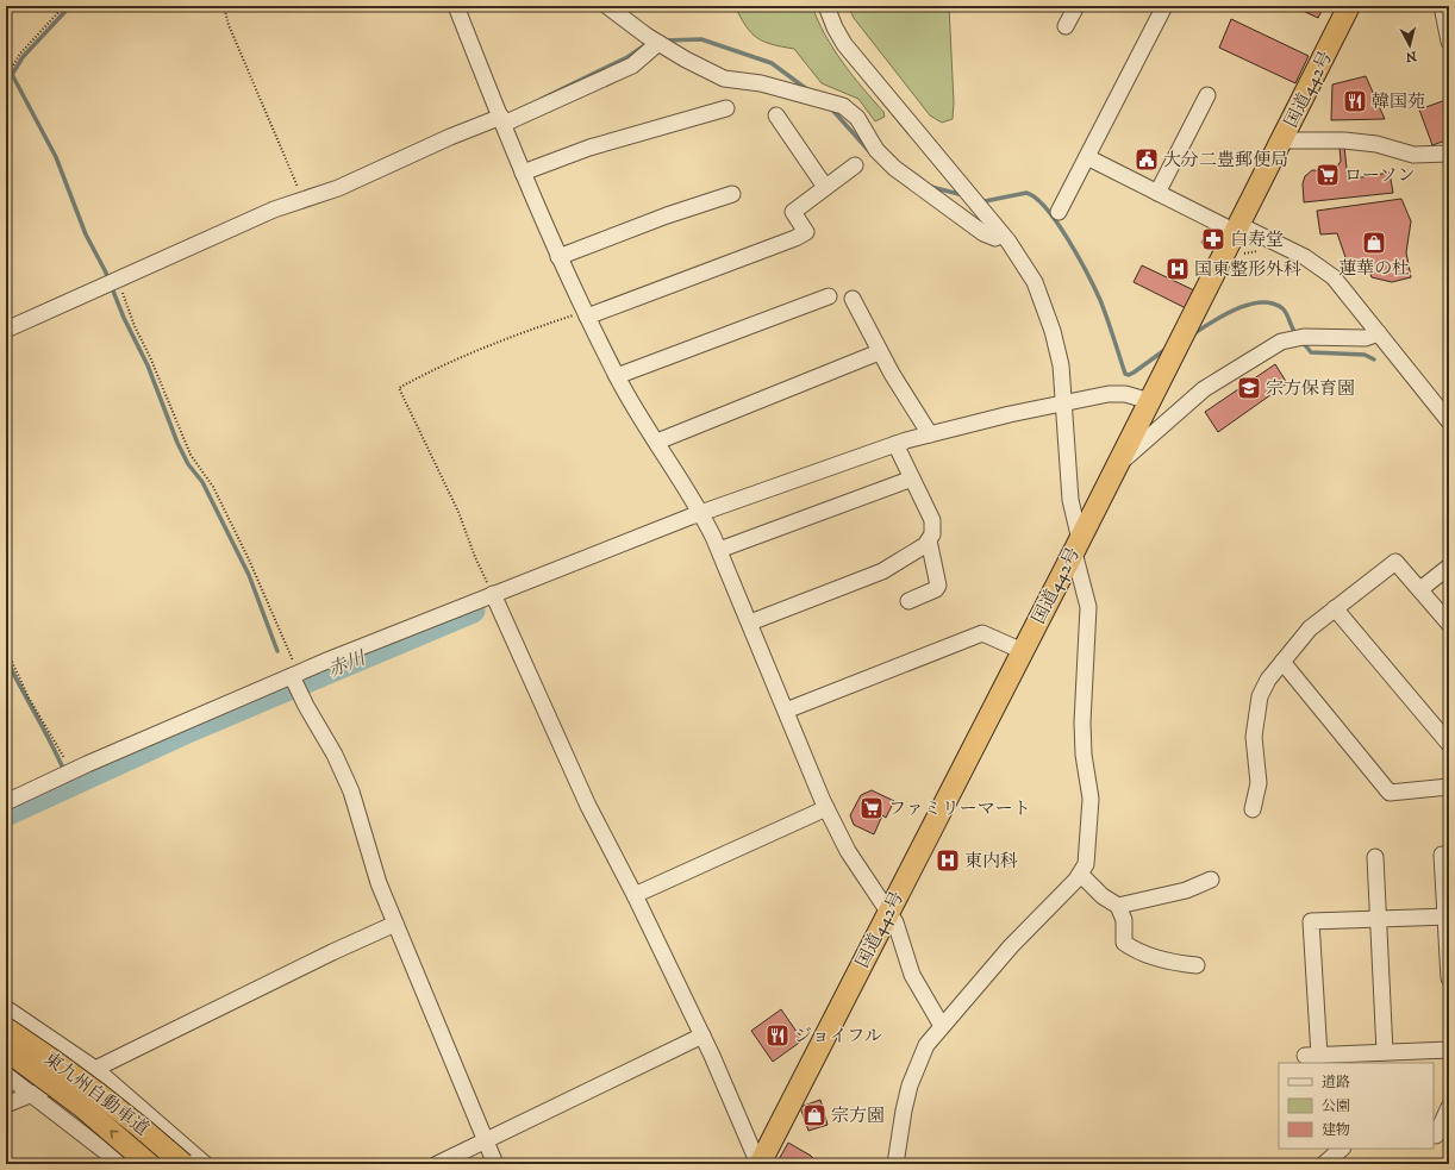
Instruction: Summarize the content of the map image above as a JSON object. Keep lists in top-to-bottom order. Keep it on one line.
{"streets":{"highway":["国道442号","東九州自動車道"]},"water":["赤川"],"places":{"restaurant":["韓国苑","ジョイフル"],"public building":["大分二豊郵便局"],"supermarket":["ローソン","ファミリーマート"],"pharmacy":["白寿堂"],"shop":["蓮華の杜","宗方園"],"hospital":["国東整形外科","東内科"],"school or university":["宗方保育園"]},"legend":["道路","公園","建物"],"north":"bottom"}
